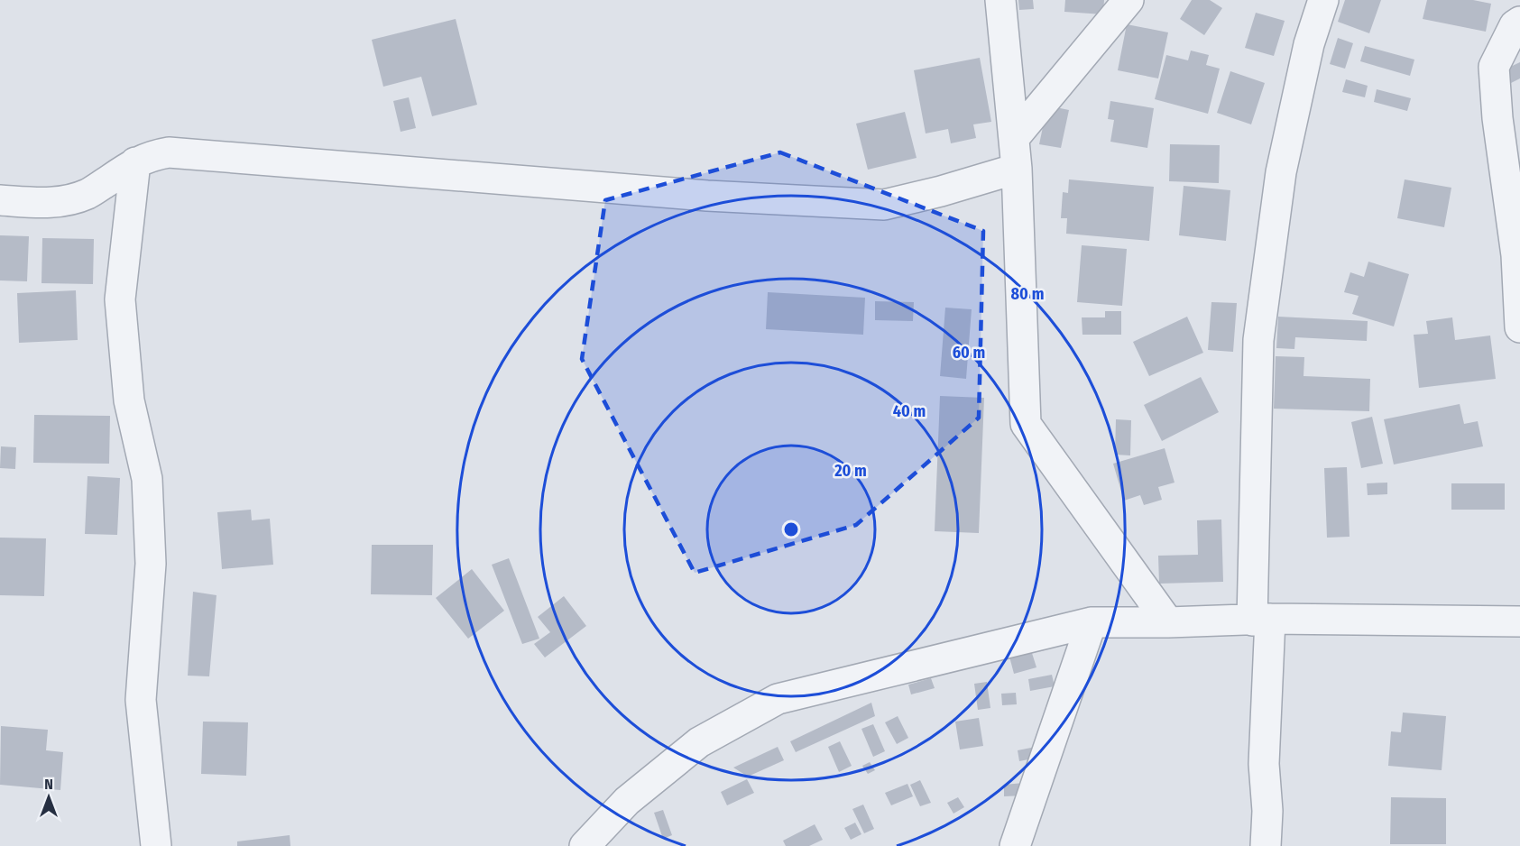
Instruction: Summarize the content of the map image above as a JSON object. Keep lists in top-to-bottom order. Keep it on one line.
{"north":"top","rings":["80 m","60 m","40 m","20 m"]}
